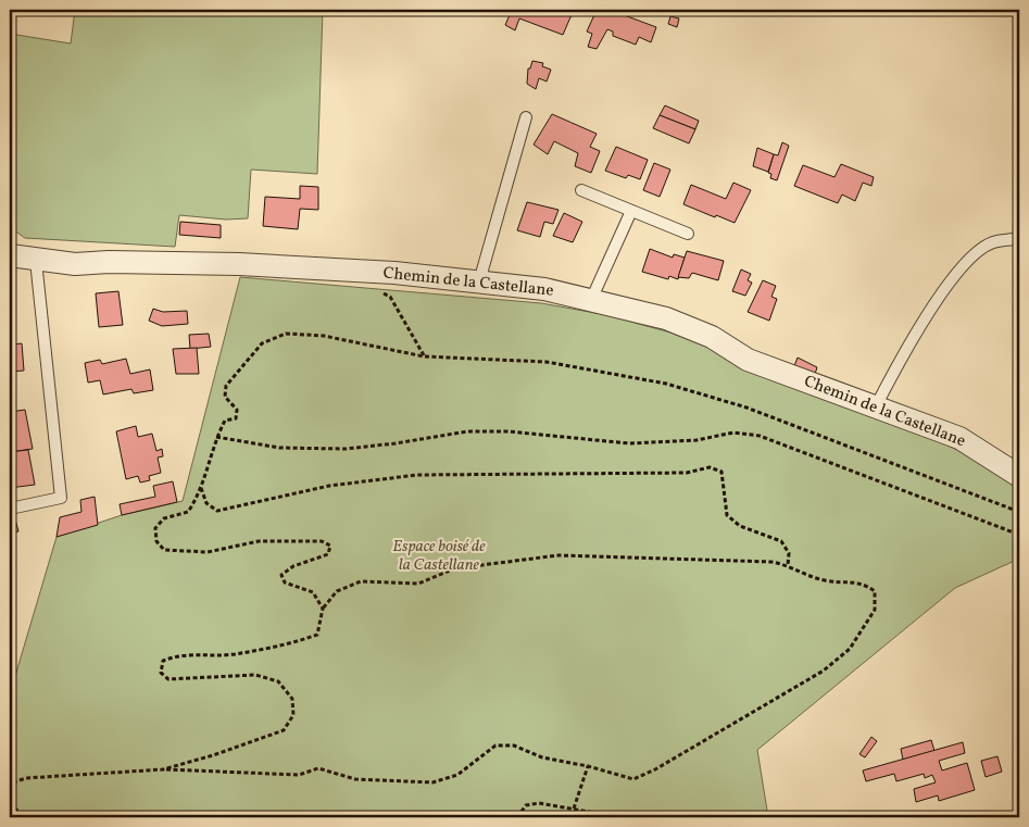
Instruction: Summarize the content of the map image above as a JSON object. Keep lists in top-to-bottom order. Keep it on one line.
{"streets":{"street":["Chemin de la Castellane"]},"parks":["Espace boisé de la Castellane"]}
